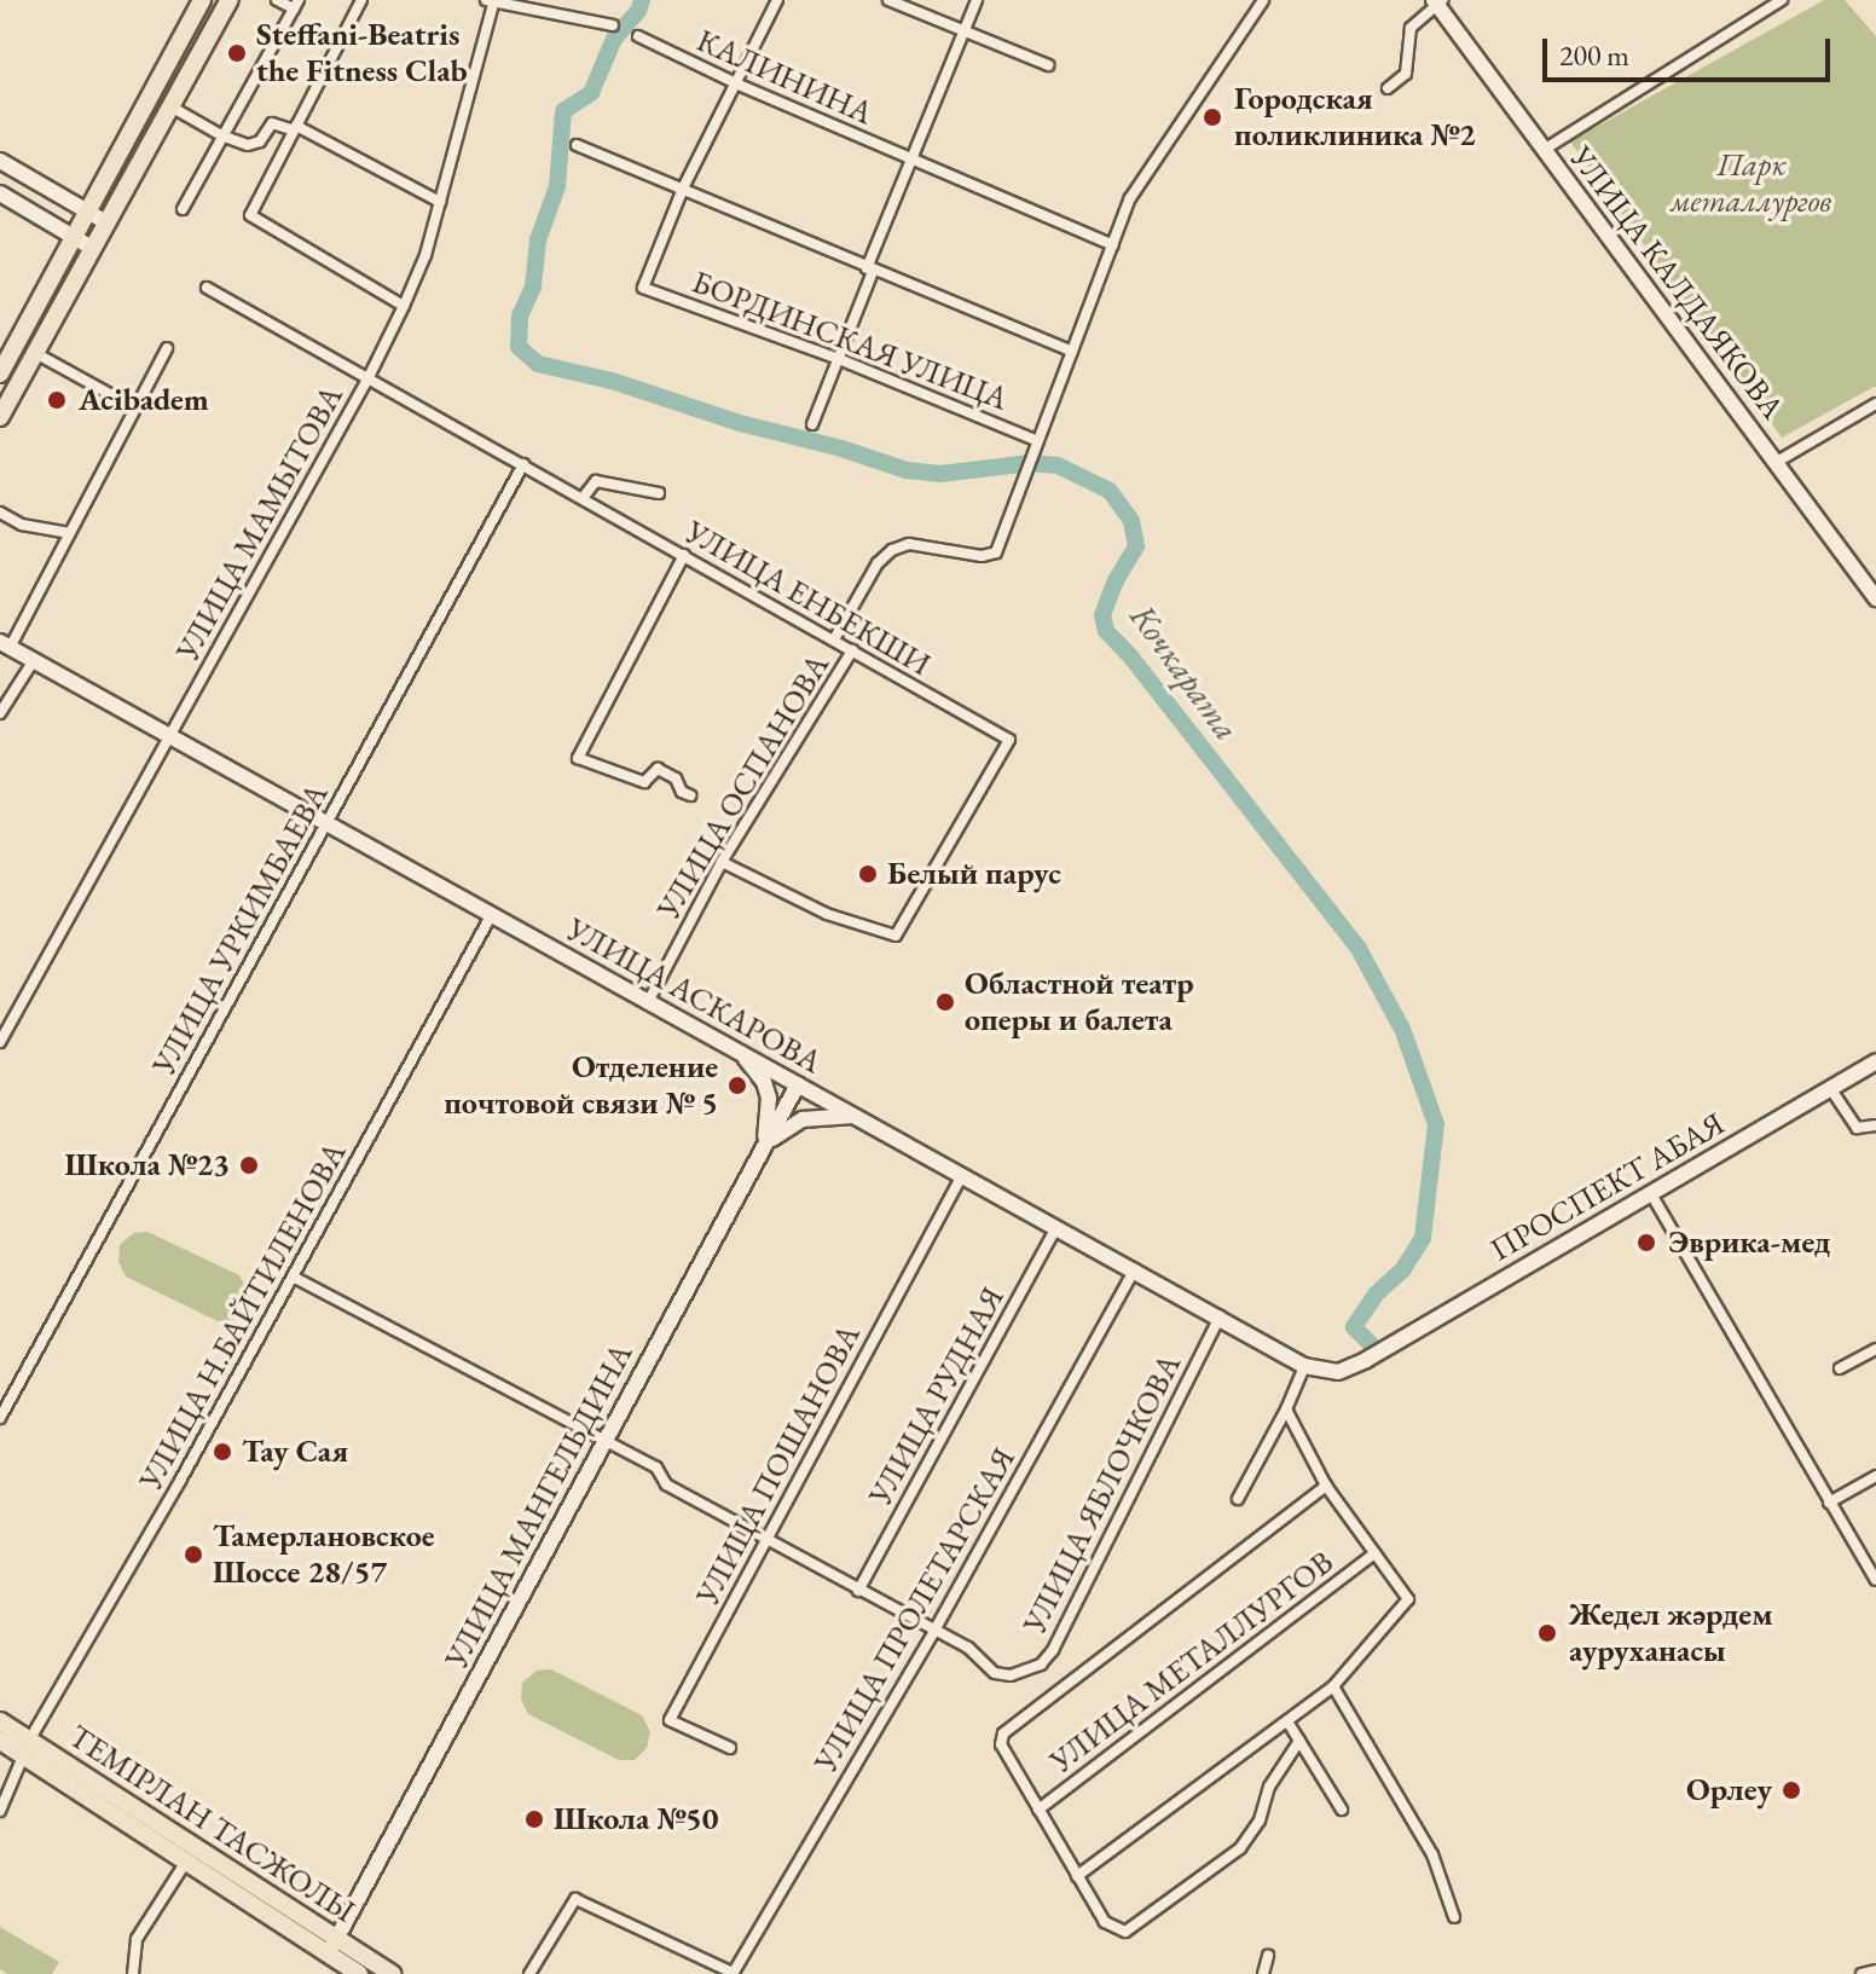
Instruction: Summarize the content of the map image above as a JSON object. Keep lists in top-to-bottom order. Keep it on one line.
{"streets":{"main road":["УЛИЦА КАЛДАЯКОВА","УЛИЦА АСКАРОВА","ПРОСПЕКТ АБАЯ","УЛИЦА МАНГЕЛЬДИНА","ТЕМІРЛАН ТАСЖОЛЫ"],"street":["КАЛИНИНА","БОРДИНСКАЯ УЛИЦА","УЛИЦА МАМЫТОВА","УЛИЦА ЕНБЕКШИ","УЛИЦА ОСПАНОВА","УЛИЦА УРКИМБАЕВА","УЛИЦА Н.БАЙТИЛЕНОВА","УЛИЦА РУДНАЯ","УЛИЦА ПОШАНОВА","УЛИЦА ЯБЛОЧКОВА","УЛИЦА ПРОЛЕТАРСКАЯ","УЛИЦА МЕТАЛЛУРГОВ"]},"crossings":[["УЛИЦА МАМЫТОВА","УЛИЦА ЕНБЕКШИ"],["УЛИЦА МАМЫТОВА","УЛИЦА АСКАРОВА"],["УЛИЦА ЕНБЕКШИ","УЛИЦА ОСПАНОВА"],["УЛИЦА ЕНБЕКШИ","УЛИЦА УРКИМБАЕВА"],["УЛИЦА ОСПАНОВА","УЛИЦА АСКАРОВА"],["УЛИЦА УРКИМБАЕВА","УЛИЦА АСКАРОВА"],["УЛИЦА АСКАРОВА","ПРОСПЕКТ АБАЯ"],["УЛИЦА АСКАРОВА","УЛИЦА Н.БАЙТИЛЕНОВА"],["УЛИЦА АСКАРОВА","УЛИЦА РУДНАЯ"],["УЛИЦА АСКАРОВА","УЛИЦА ПОШАНОВА"],["УЛИЦА АСКАРОВА","УЛИЦА ЯБЛОЧКОВА"],["УЛИЦА АСКАРОВА","УЛИЦА МАНГЕЛЬДИНА"],["УЛИЦА АСКАРОВА","УЛИЦА ПРОЛЕТАРСКАЯ"],["УЛИЦА Н.БАЙТИЛЕНОВА","ТЕМІРЛАН ТАСЖОЛЫ"],["УЛИЦА ЯБЛОЧКОВА","УЛИЦА ПРОЛЕТАРСКАЯ"],["УЛИЦА МАНГЕЛЬДИНА","ТЕМІРЛАН ТАСЖОЛЫ"]],"water":["Кочкарата"],"parks":["Парк металлургов"],"places":["Steffani-Beatris the Fitness Clab","Городская поликлиника №2","Acibadem","Белый парус","Областной театр оперы и балета","Отделение почтовой связи № 5","Школа №23","Эврика-мед","Тау Сая","Тамерлановское Шоссе 28/57","Жедел жәрдем ауруханасы","Орлеу","Школа №50"],"scale_bar":"200 m"}
